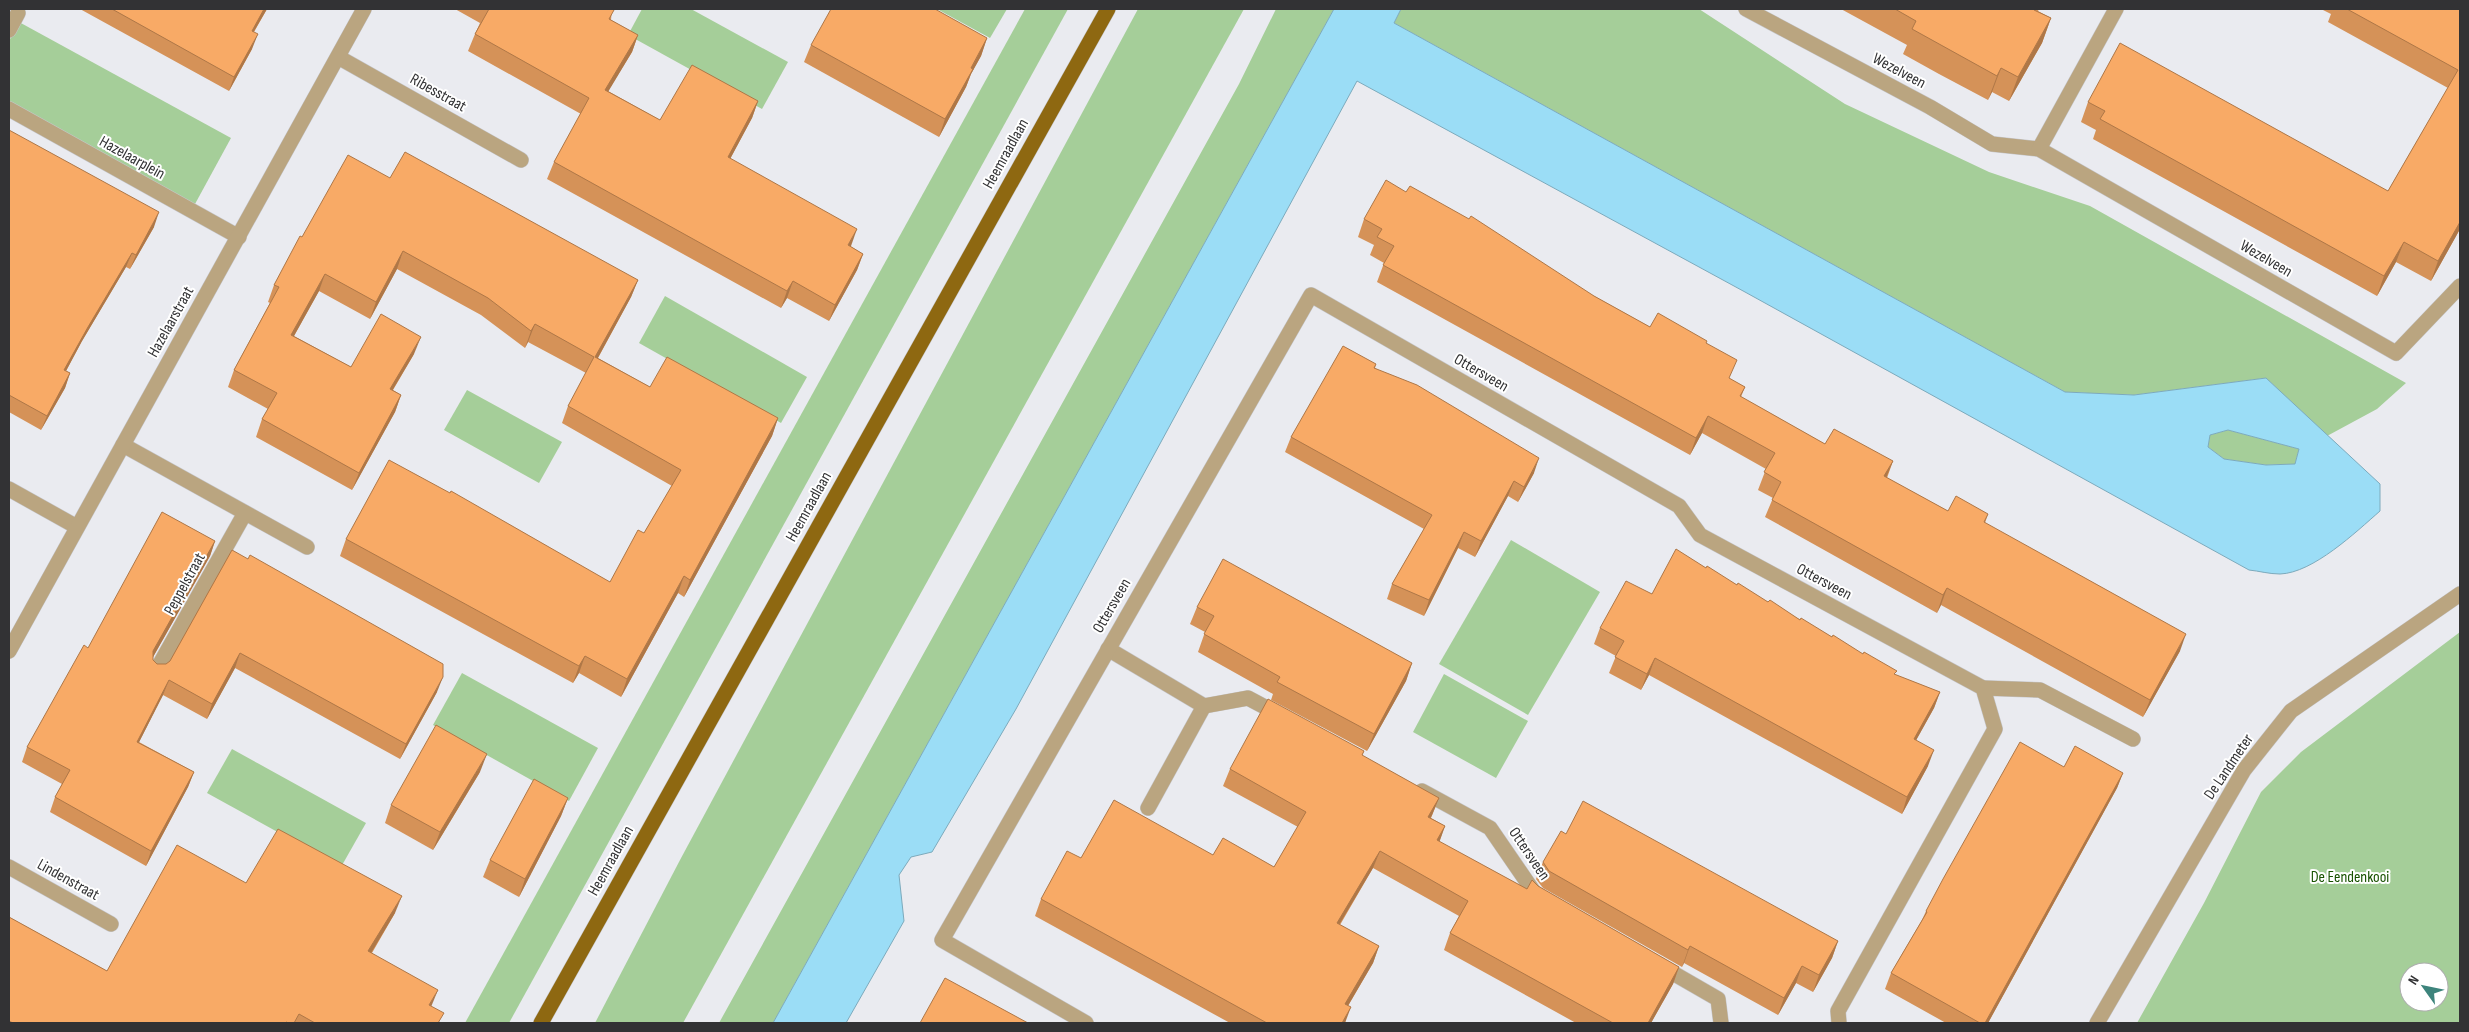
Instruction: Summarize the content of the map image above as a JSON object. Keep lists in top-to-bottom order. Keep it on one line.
{"streets":{"main road":["Heemraadlaan"],"street":["Wezelveen","Ribesstraat","Hazelaarplein","Hazelaarstraat","Ottersveen","Peppelstraat","De Landmeter","Lindenstraat"]},"crossings":[["Ribesstraat","Hazelaarstraat"],["Hazelaarplein","Hazelaarstraat"]],"parks":["De Eendenkooi"],"north":"top left"}
